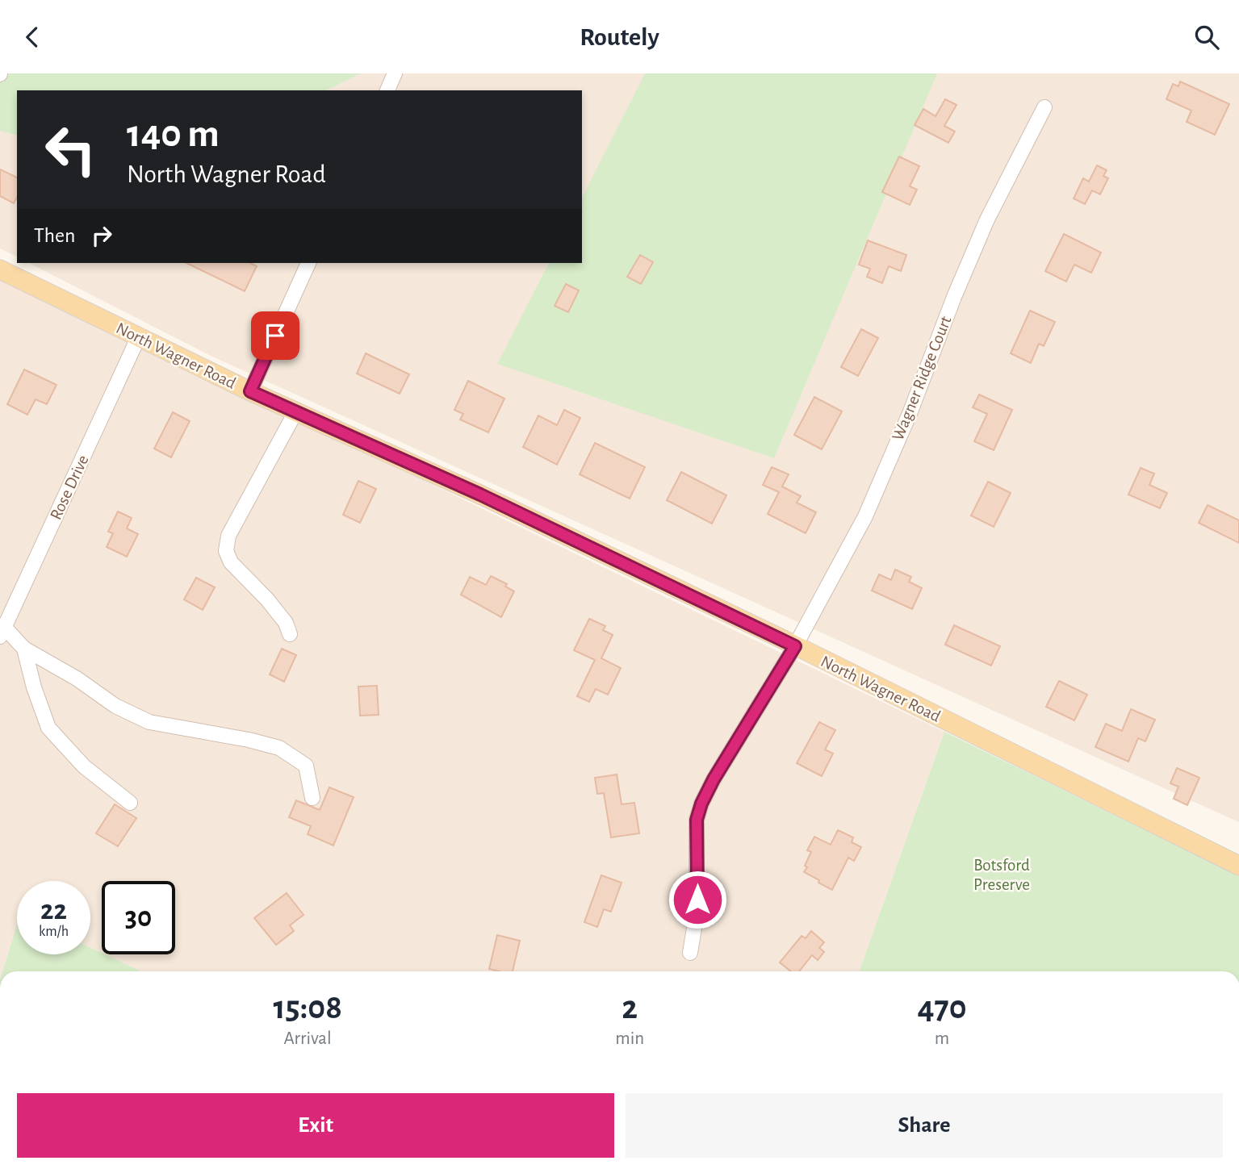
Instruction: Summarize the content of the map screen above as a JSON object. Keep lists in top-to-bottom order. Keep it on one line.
{"streets":{"main road":["North Wagner Road"],"street":["Wagner Ridge Court","Rose Drive"]},"crossings":[["North Wagner Road","Wagner Ridge Court"],["North Wagner Road","Rose Drive"]],"parks":["Botsford Preserve"],"page":{"header":"Routely","turn":["140 m","North Wagner Road"],"then":"Then","speed":"22 km/h","limit":"30","eta":["15:08","Arrival","2","min","470","m"],"buttons":["Exit","Share"]}}
